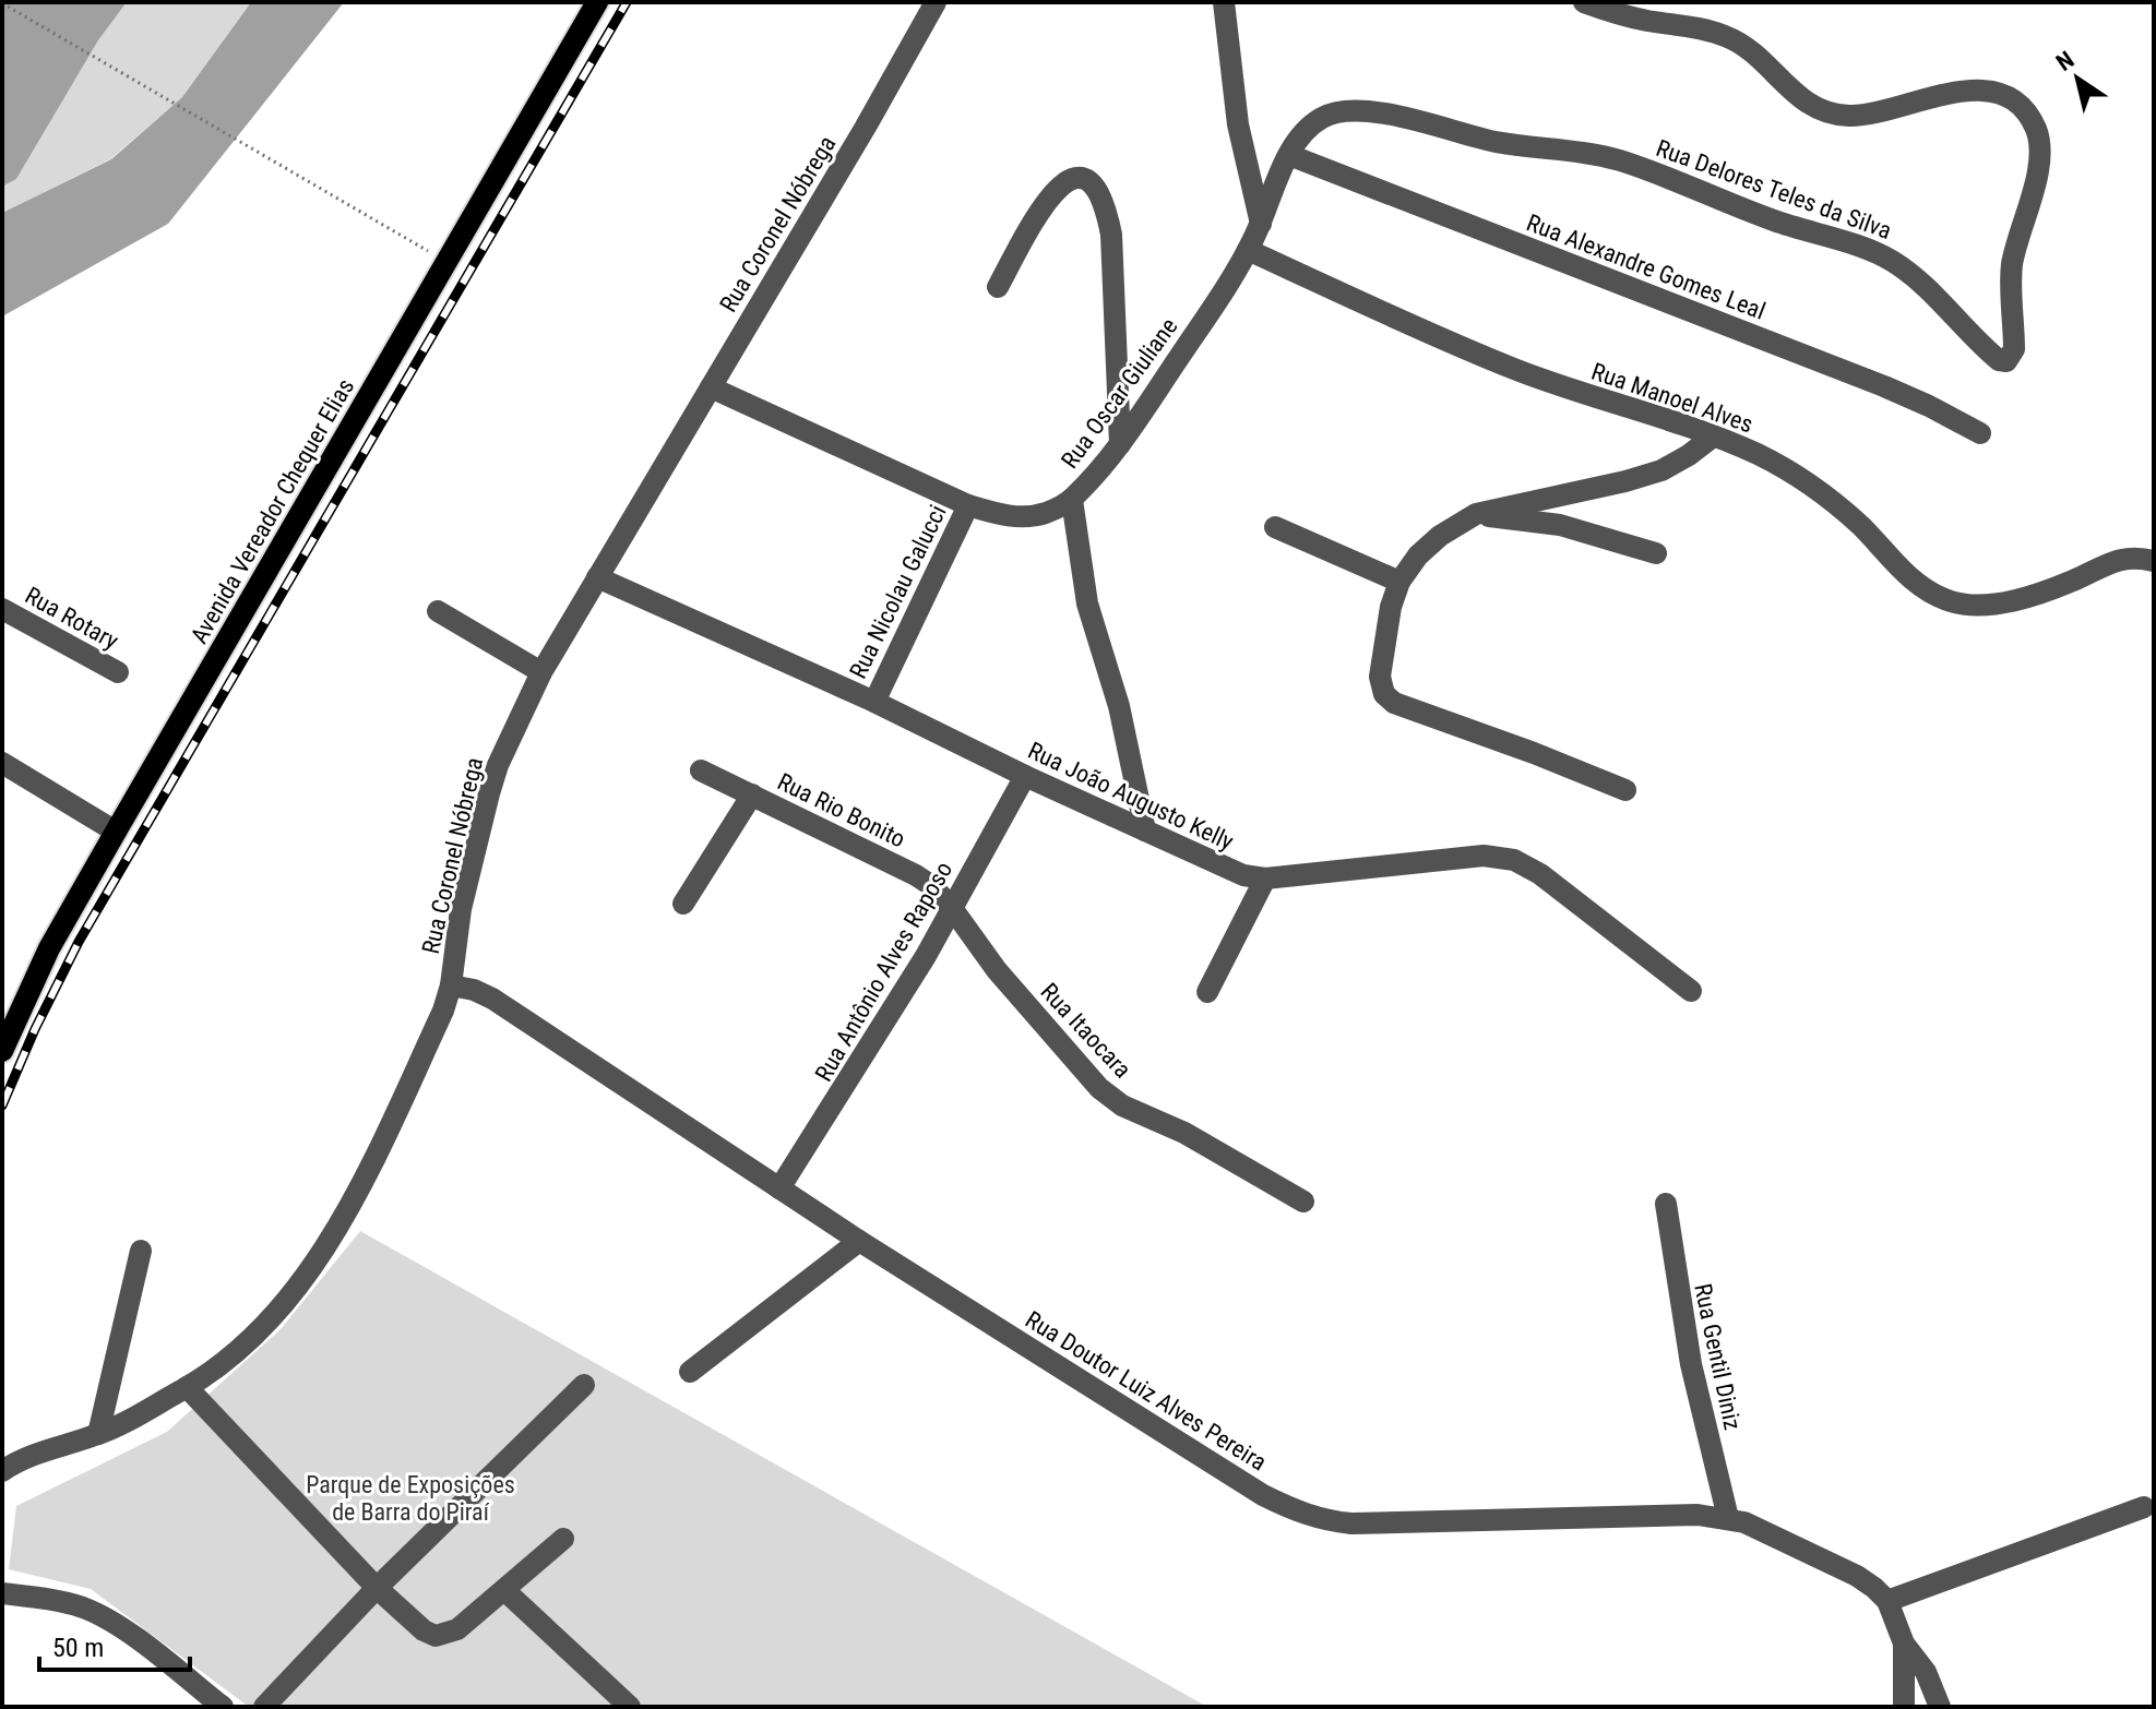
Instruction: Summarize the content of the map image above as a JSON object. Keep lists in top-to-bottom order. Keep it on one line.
{"streets":{"main road":["Avenida Vereador Chequer Elias"],"street":["Rua Delores Teles da Silva","Rua Coronel Nóbrega","Rua Alexandre Gomes Leal","Rua Oscar Giuliane","Rua Manoel Alves","Rua Nicolau Galucci","Rua Rotary","Rua João Augusto Kelly","Rua Rio Bonito","Rua Antônio Alves Raposo","Rua Itaocara","Rua Gentil Diniz","Rua Doutor Luiz Alves Pereira"]},"crossings":[["Rua Delores Teles da Silva","Rua Alexandre Gomes Leal"],["Rua Delores Teles da Silva","Rua Oscar Giuliane"],["Rua Coronel Nóbrega","Rua Oscar Giuliane"],["Rua Coronel Nóbrega","Rua João Augusto Kelly"],["Rua Coronel Nóbrega","Rua Doutor Luiz Alves Pereira"],["Rua Alexandre Gomes Leal","Rua Oscar Giuliane"],["Rua Oscar Giuliane","Rua Manoel Alves"],["Rua Oscar Giuliane","Rua Nicolau Galucci"],["Rua Nicolau Galucci","Rua João Augusto Kelly"],["Rua João Augusto Kelly","Rua Antônio Alves Raposo"],["Rua Rio Bonito","Rua Antônio Alves Raposo"],["Rua Rio Bonito","Rua Itaocara"],["Rua Antônio Alves Raposo","Rua Itaocara"],["Rua Antônio Alves Raposo","Rua Doutor Luiz Alves Pereira"],["Rua Gentil Diniz","Rua Doutor Luiz Alves Pereira"]],"parks":["Parque de Exposições de Barra do Piraí"],"scale_bar":"50 m","north":"top left"}
